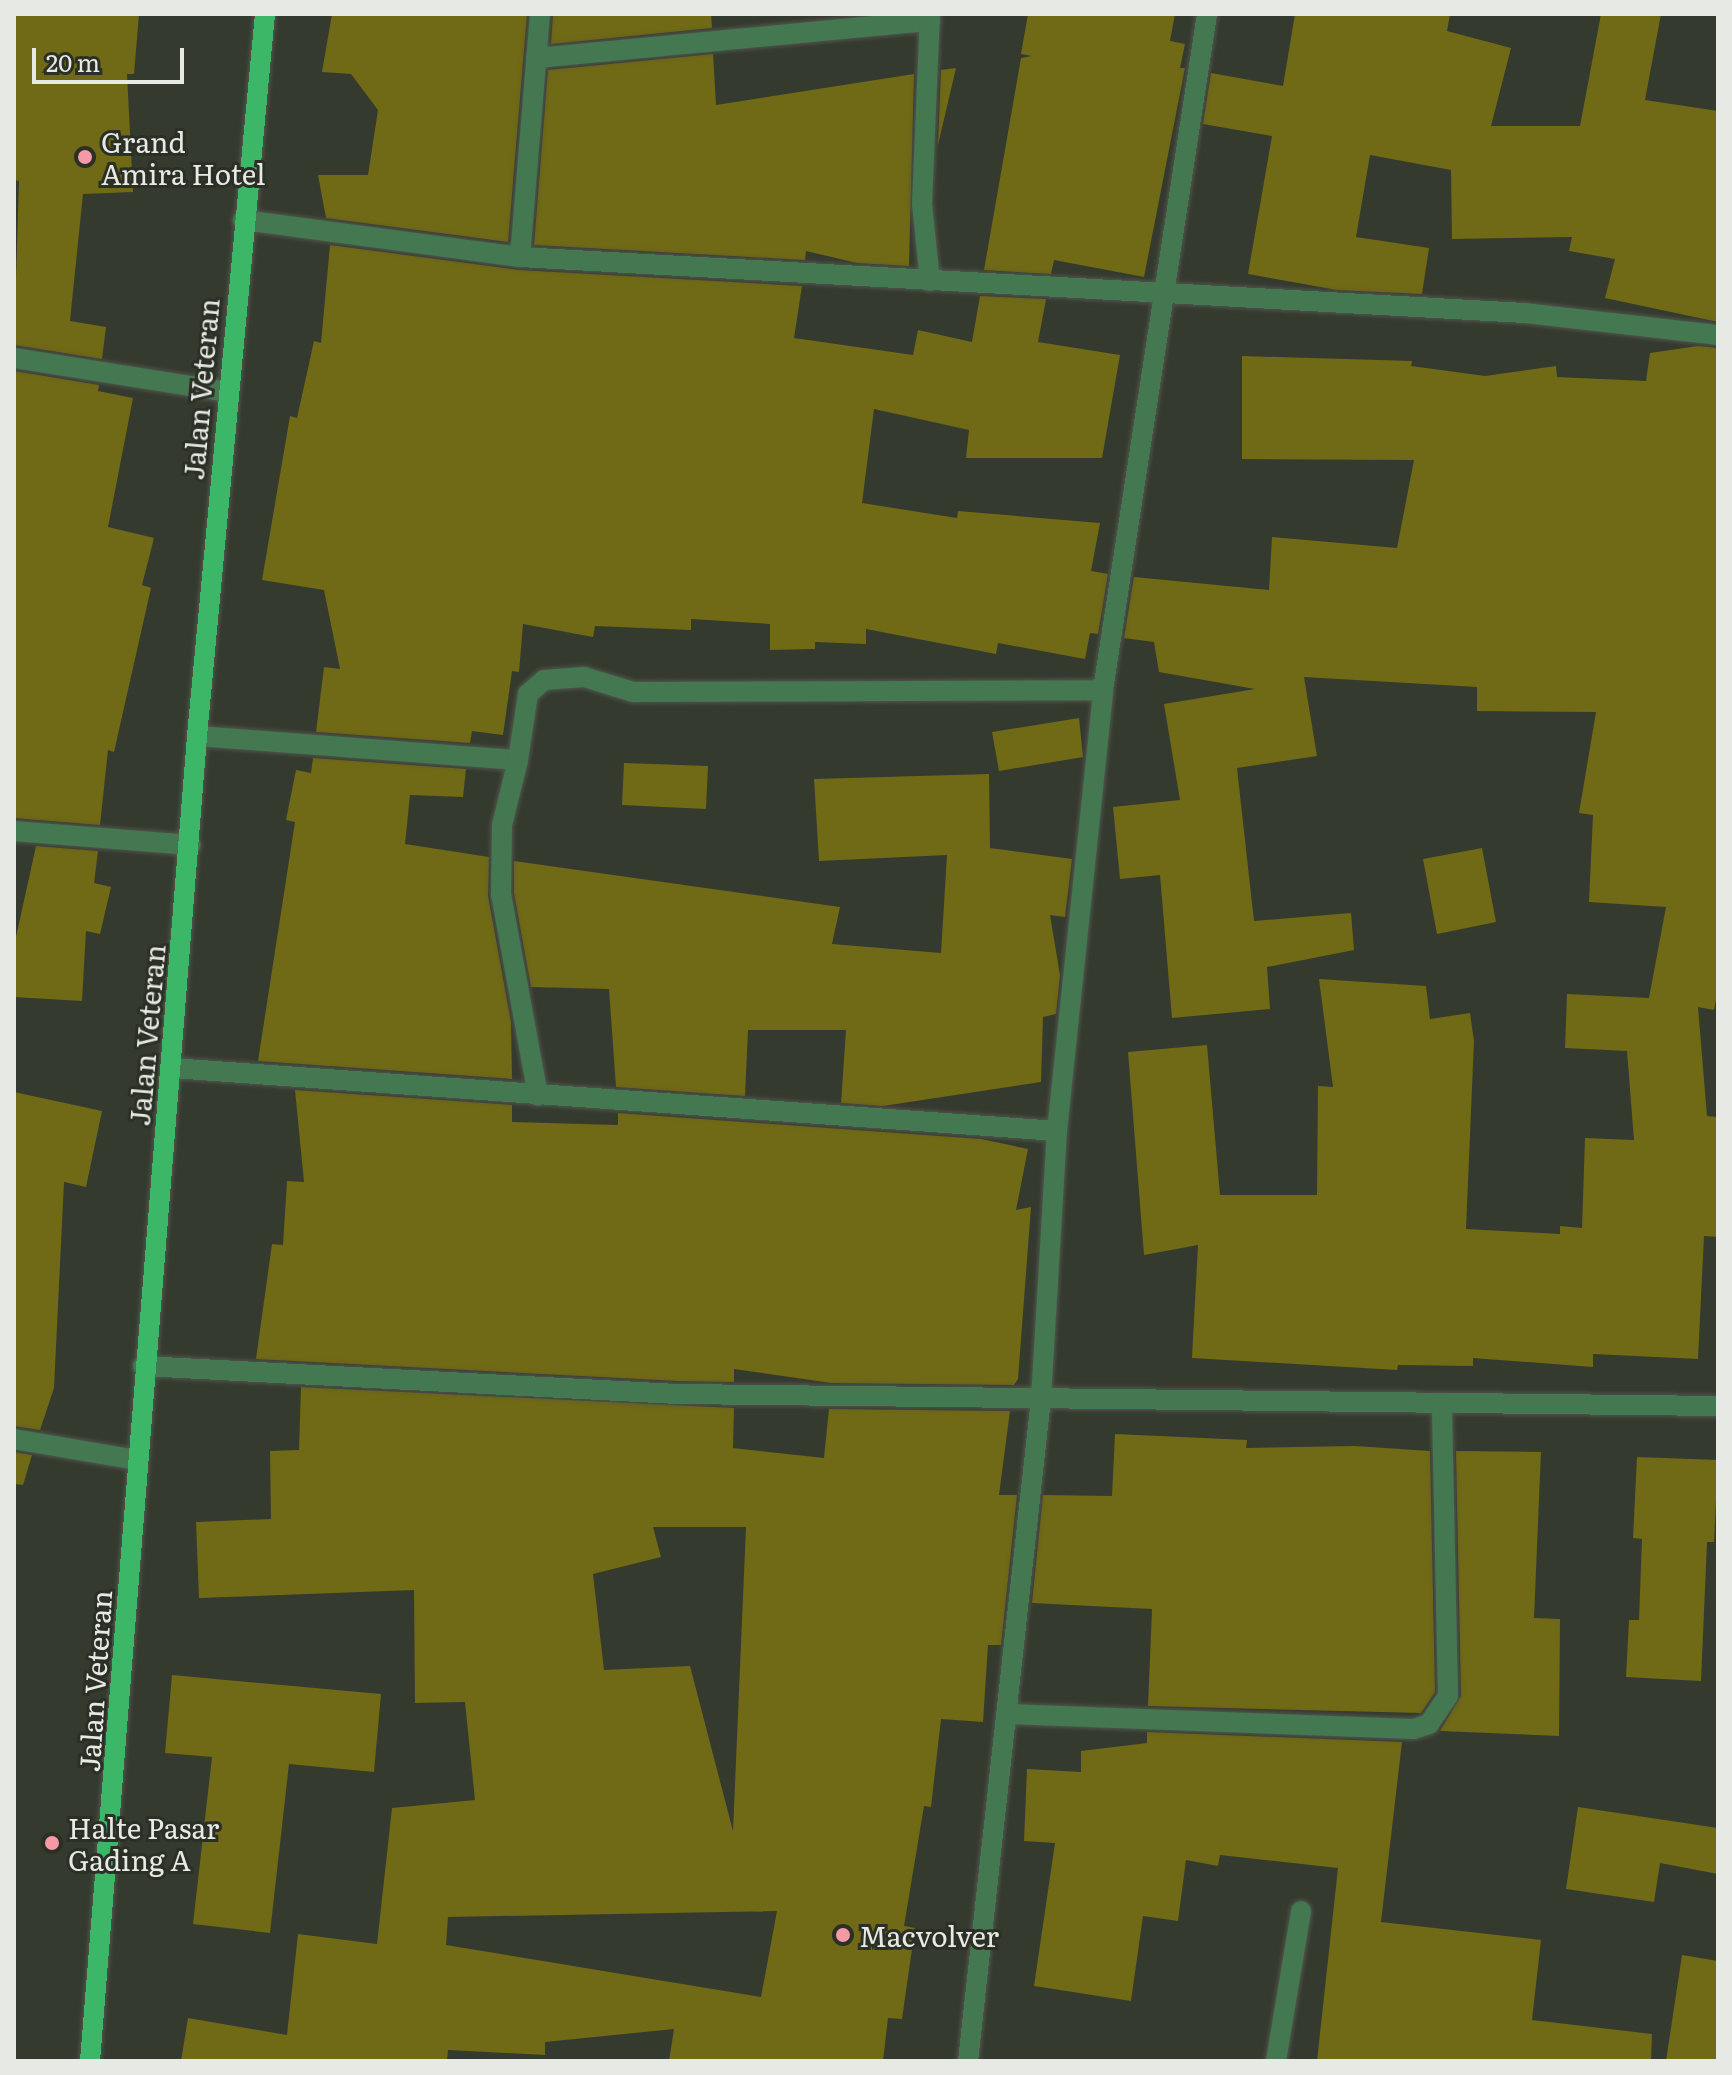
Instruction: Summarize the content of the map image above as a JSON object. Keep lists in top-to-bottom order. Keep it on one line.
{"streets":{"main road":["Jalan Veteran"]},"places":["Grand Amira Hotel","Halte Pasar Gading A","Macvolver"],"scale_bar":"20 m"}
